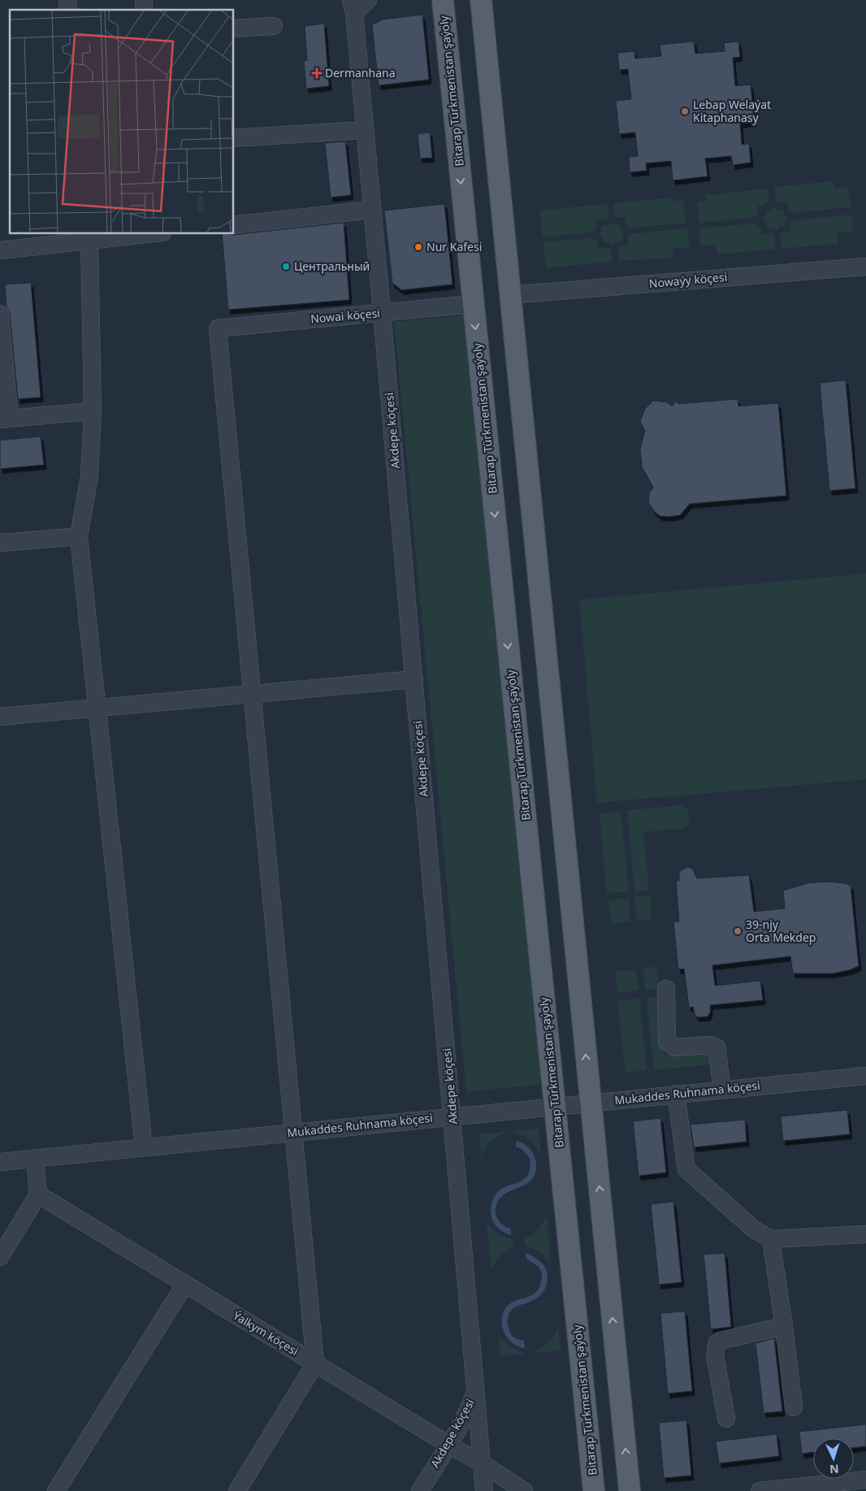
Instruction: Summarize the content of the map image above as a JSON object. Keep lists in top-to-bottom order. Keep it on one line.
{"streets":{"main road":["Bitarap Türkmenistan şaýoly"],"street":["Nowaýy köçesi","Nowai köçesi","Akdepe köçesi","Mukaddes Ruhnama köçesi","Ýalkym köçesi"]},"crossings":[["Bitarap Türkmenistan şaýoly","Nowai köçesi"],["Bitarap Türkmenistan şaýoly","Mukaddes Ruhnama köçesi"],["Nowai köçesi","Akdepe köçesi"],["Akdepe köçesi","Mukaddes Ruhnama köçesi"],["Akdepe köçesi","Ýalkym köçesi"]],"places":{"health":["Dermanhana"],"other":["Lebap Welaýat Kitaphanasy","Nur Kafesi","Центральный","39-njy Orta Mekdep"]},"north":"bottom"}
